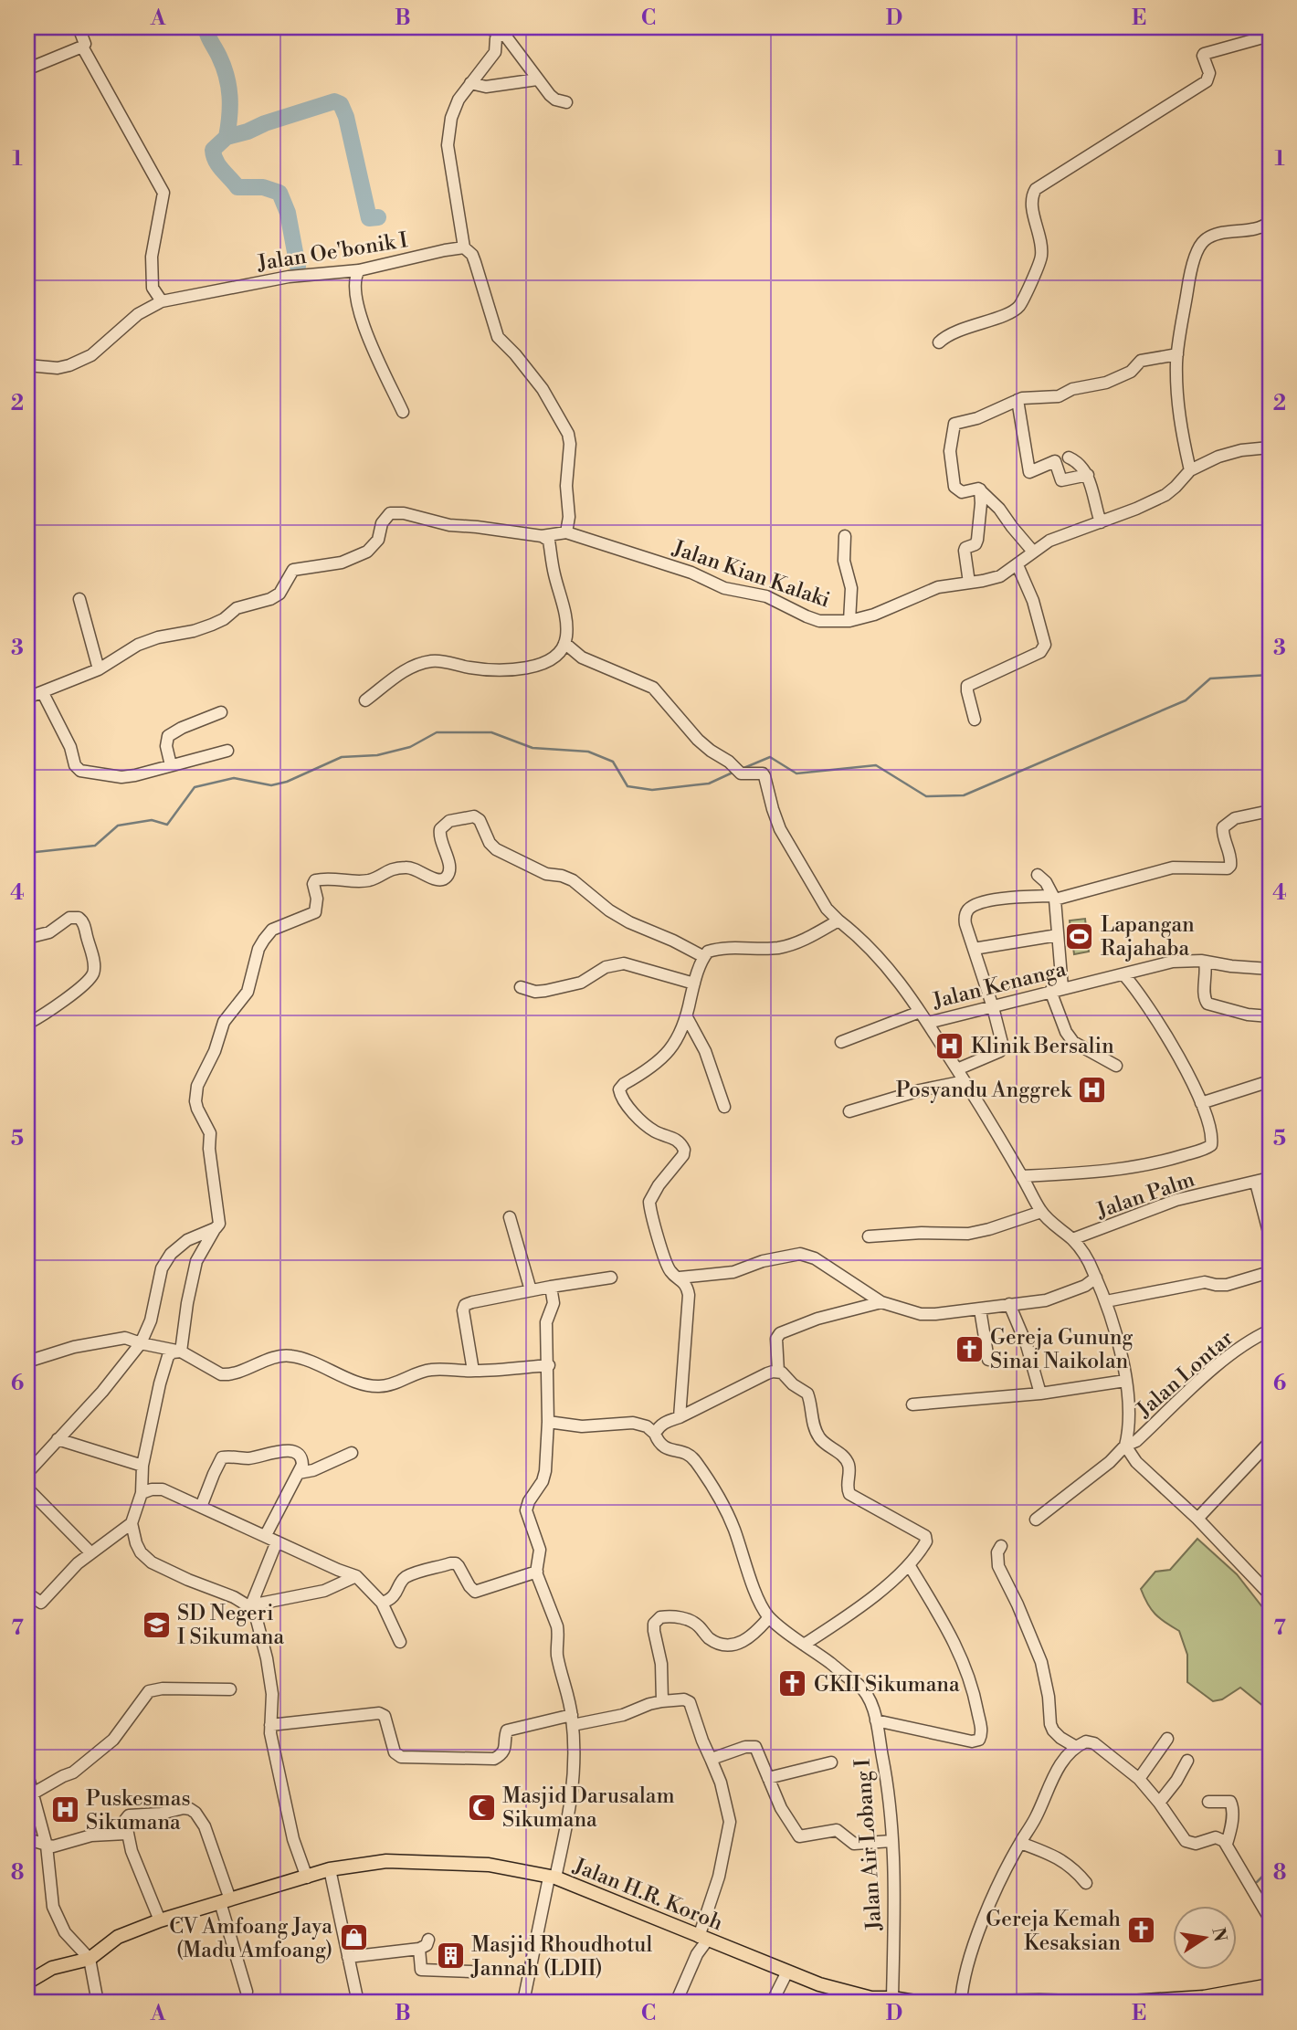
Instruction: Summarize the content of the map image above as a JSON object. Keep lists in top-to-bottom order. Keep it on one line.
{"streets":{"main road":["Jalan H.R. Koroh"],"street":["Jalan Oe'bonik I","Jalan Kian Kalaki","Jalan Kenanga","Jalan Palm","Jalan Lontar","Jalan Air Lobang I"]},"crossings":[["Jalan Air Lobang I","Jalan H.R. Koroh"]],"places":{"sports":["Lapangan Rajahaba"],"hospital":["Klinik Bersalin","Posyandu Anggrek","Puskesmas Sikumana"],"church":["Gereja Gunung Sinai Naikolan","GKII Sikumana","Gereja Kemah Kesaksian"],"school or university":["SD Negeri I Sikumana"],"mosque":["Masjid Darusalam Sikumana"],"shop":["CV Amfoang Jaya (Madu Amfoang)"],"building":["Masjid Rhoudhotul Jannah (LDII)"]},"north":"right","grid":{"columns":["A","B","C","D","E"],"rows":["1","2","3","4","5","6","7","8"]}}
